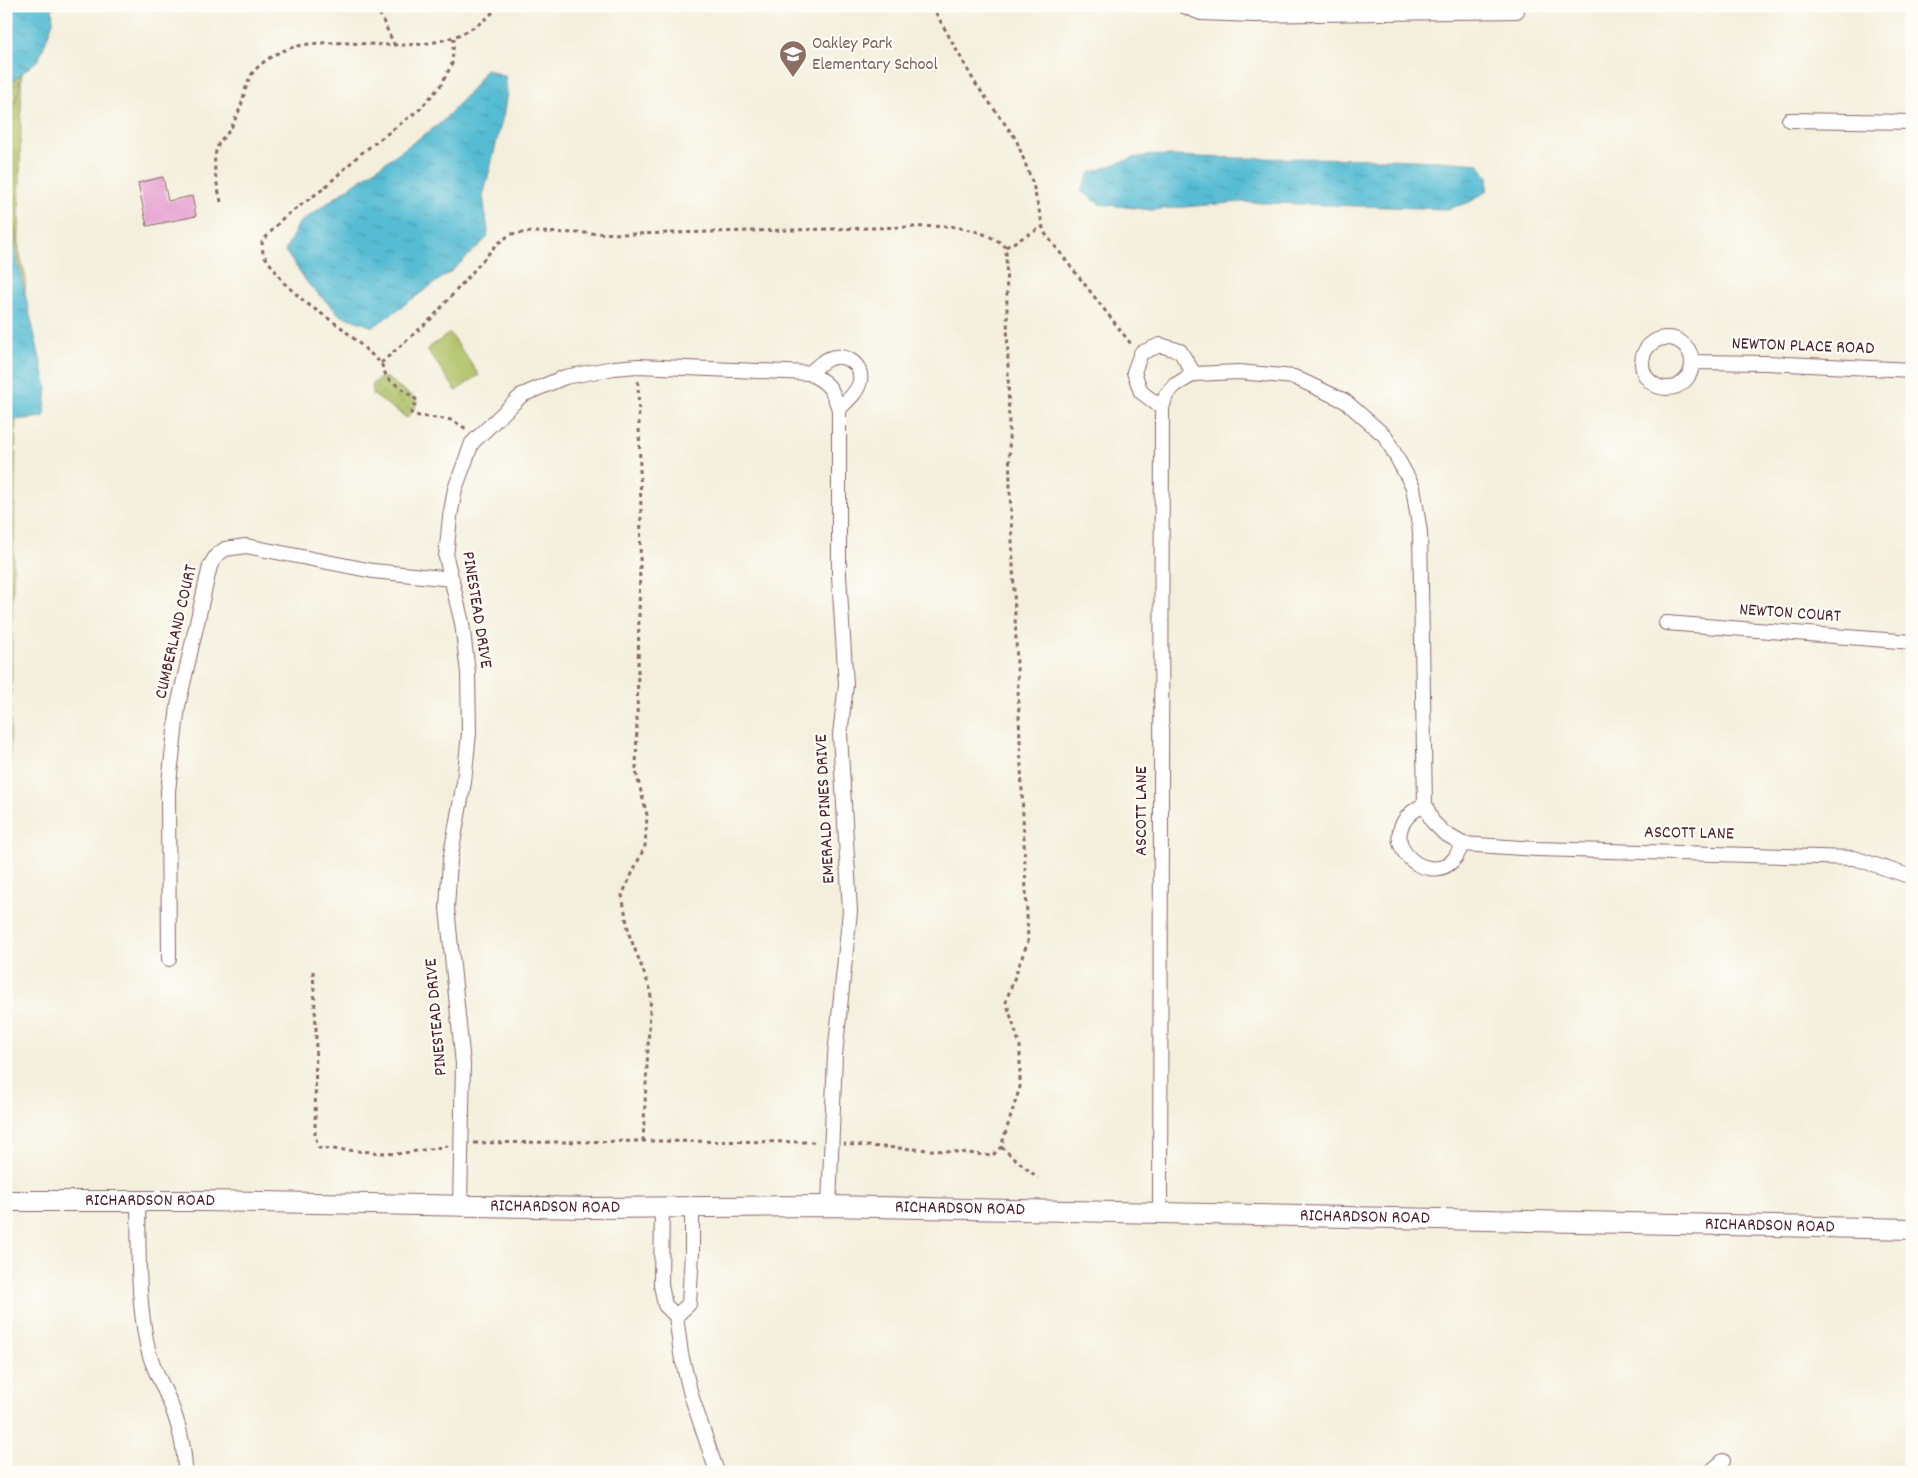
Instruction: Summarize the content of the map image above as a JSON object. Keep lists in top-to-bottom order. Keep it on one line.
{"streets":{"street":["NEWTON PLACE ROAD","PINESTEAD DRIVE","NEWTON COURT","CUMBERLAND COURT","EMERALD PINES DRIVE","ASCOTT LANE","RICHARDSON ROAD"]},"crossings":[["PINESTEAD DRIVE","CUMBERLAND COURT"],["PINESTEAD DRIVE","EMERALD PINES DRIVE"],["PINESTEAD DRIVE","RICHARDSON ROAD"],["EMERALD PINES DRIVE","RICHARDSON ROAD"],["ASCOTT LANE","RICHARDSON ROAD"]],"places":{"school or university":["Oakley Park Elementary School"]}}
